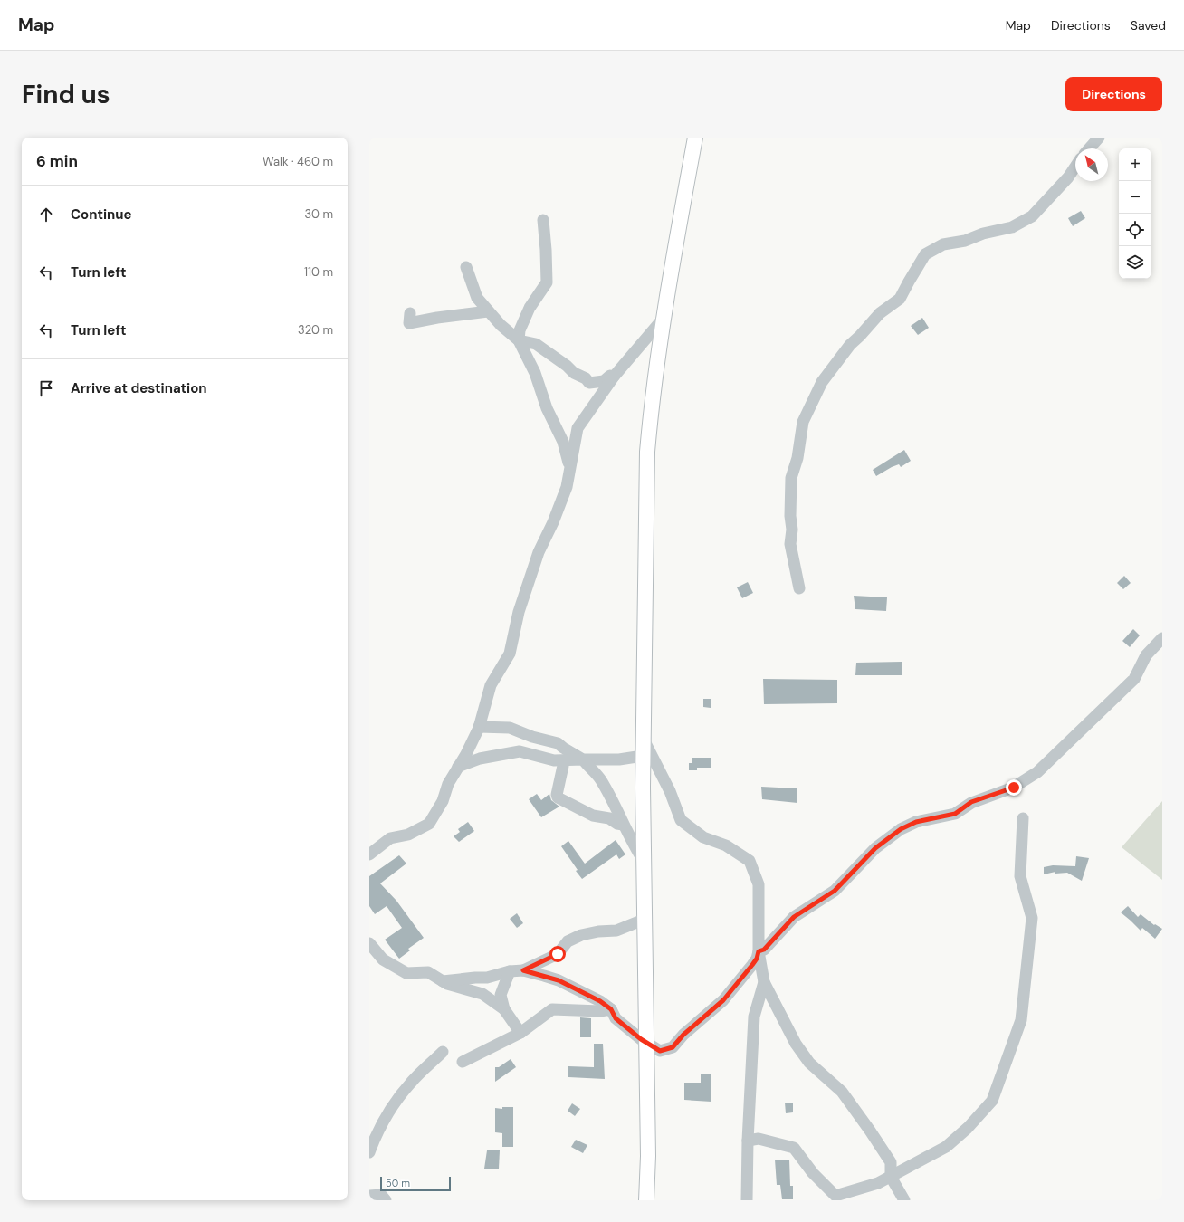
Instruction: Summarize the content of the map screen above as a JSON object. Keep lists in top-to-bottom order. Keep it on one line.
{"scale_bar":"50 m","north":"top left","page":{"header":"Map","nav":["Map","Directions","Saved"],"buttons":"Directions","title":"Find us","heading":["6 min","Walk · 460 m"],"map_buttons":["+","−"],"list":[["Continue","30 m"],["Turn left","110 m"],["Turn left","320 m"],"Arrive at destination"],"scale":"50 m"}}
